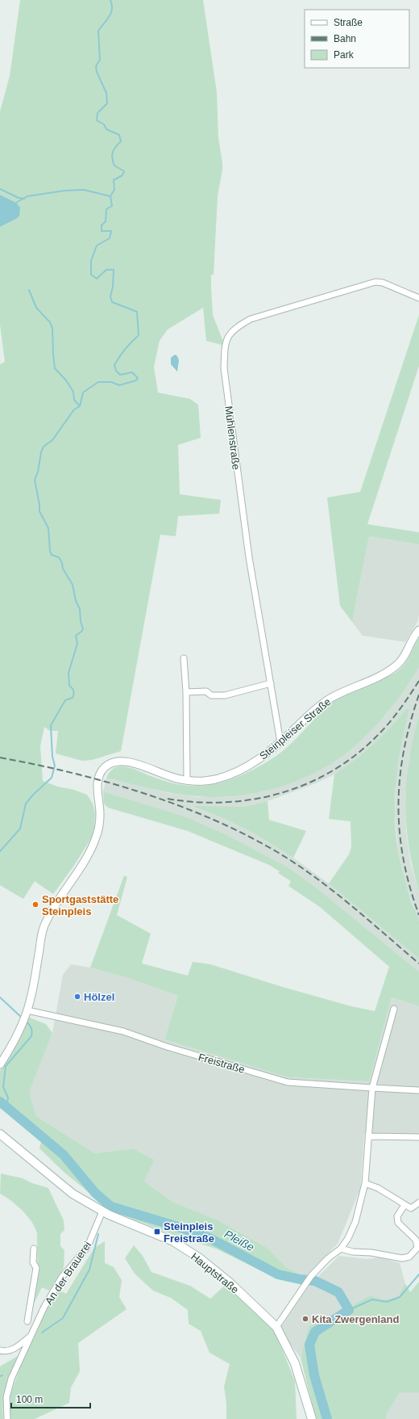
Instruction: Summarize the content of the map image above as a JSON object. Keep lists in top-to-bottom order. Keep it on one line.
{"streets":{"main road":["Hauptstraße"],"street":["Mühlenstraße","Steinpleiser Straße","Freistraße","An der Brauerei"]},"crossings":[["Mühlenstraße","Steinpleiser Straße"],["Steinpleiser Straße","Freistraße"],["An der Brauerei","Hauptstraße"]],"water":["Pleiße"],"places":{"other":["Sportgaststätte Steinpleis","Hölzel","Kita Zwergenland"],"transit":["Steinpleis Freistraße"]},"legend":["Straße","Bahn","Park"],"scale_bar":"100 m"}
